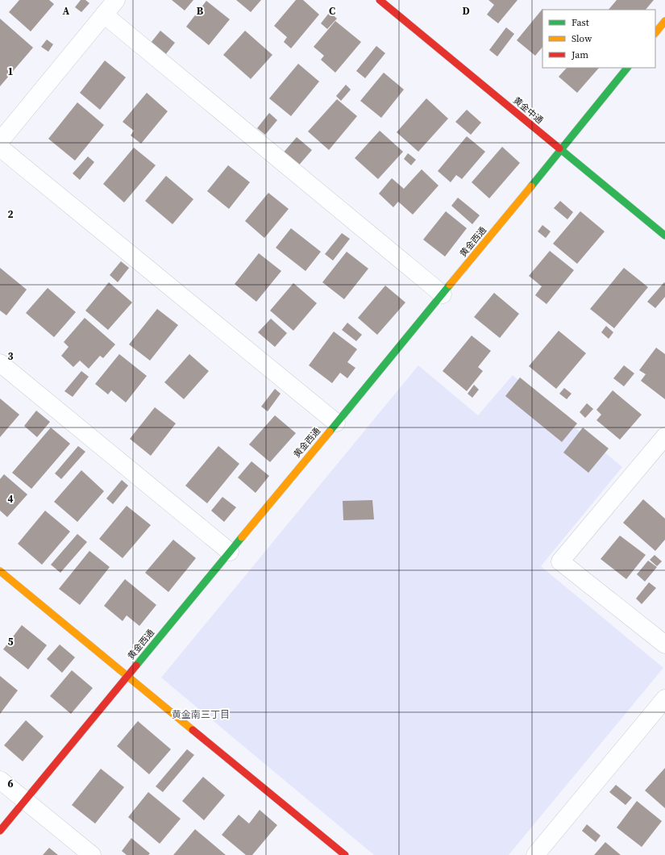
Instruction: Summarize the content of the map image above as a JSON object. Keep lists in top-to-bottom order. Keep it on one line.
{"streets":{"street":["黄金中通","黄金西通"]},"crossings":[["黄金中通","黄金西通"]],"districts":["黄金南三丁目"],"legend":["Fast","Slow","Jam"],"grid":{"columns":["A","B","C","D"],"rows":["1","2","3","4","5","6"]}}
